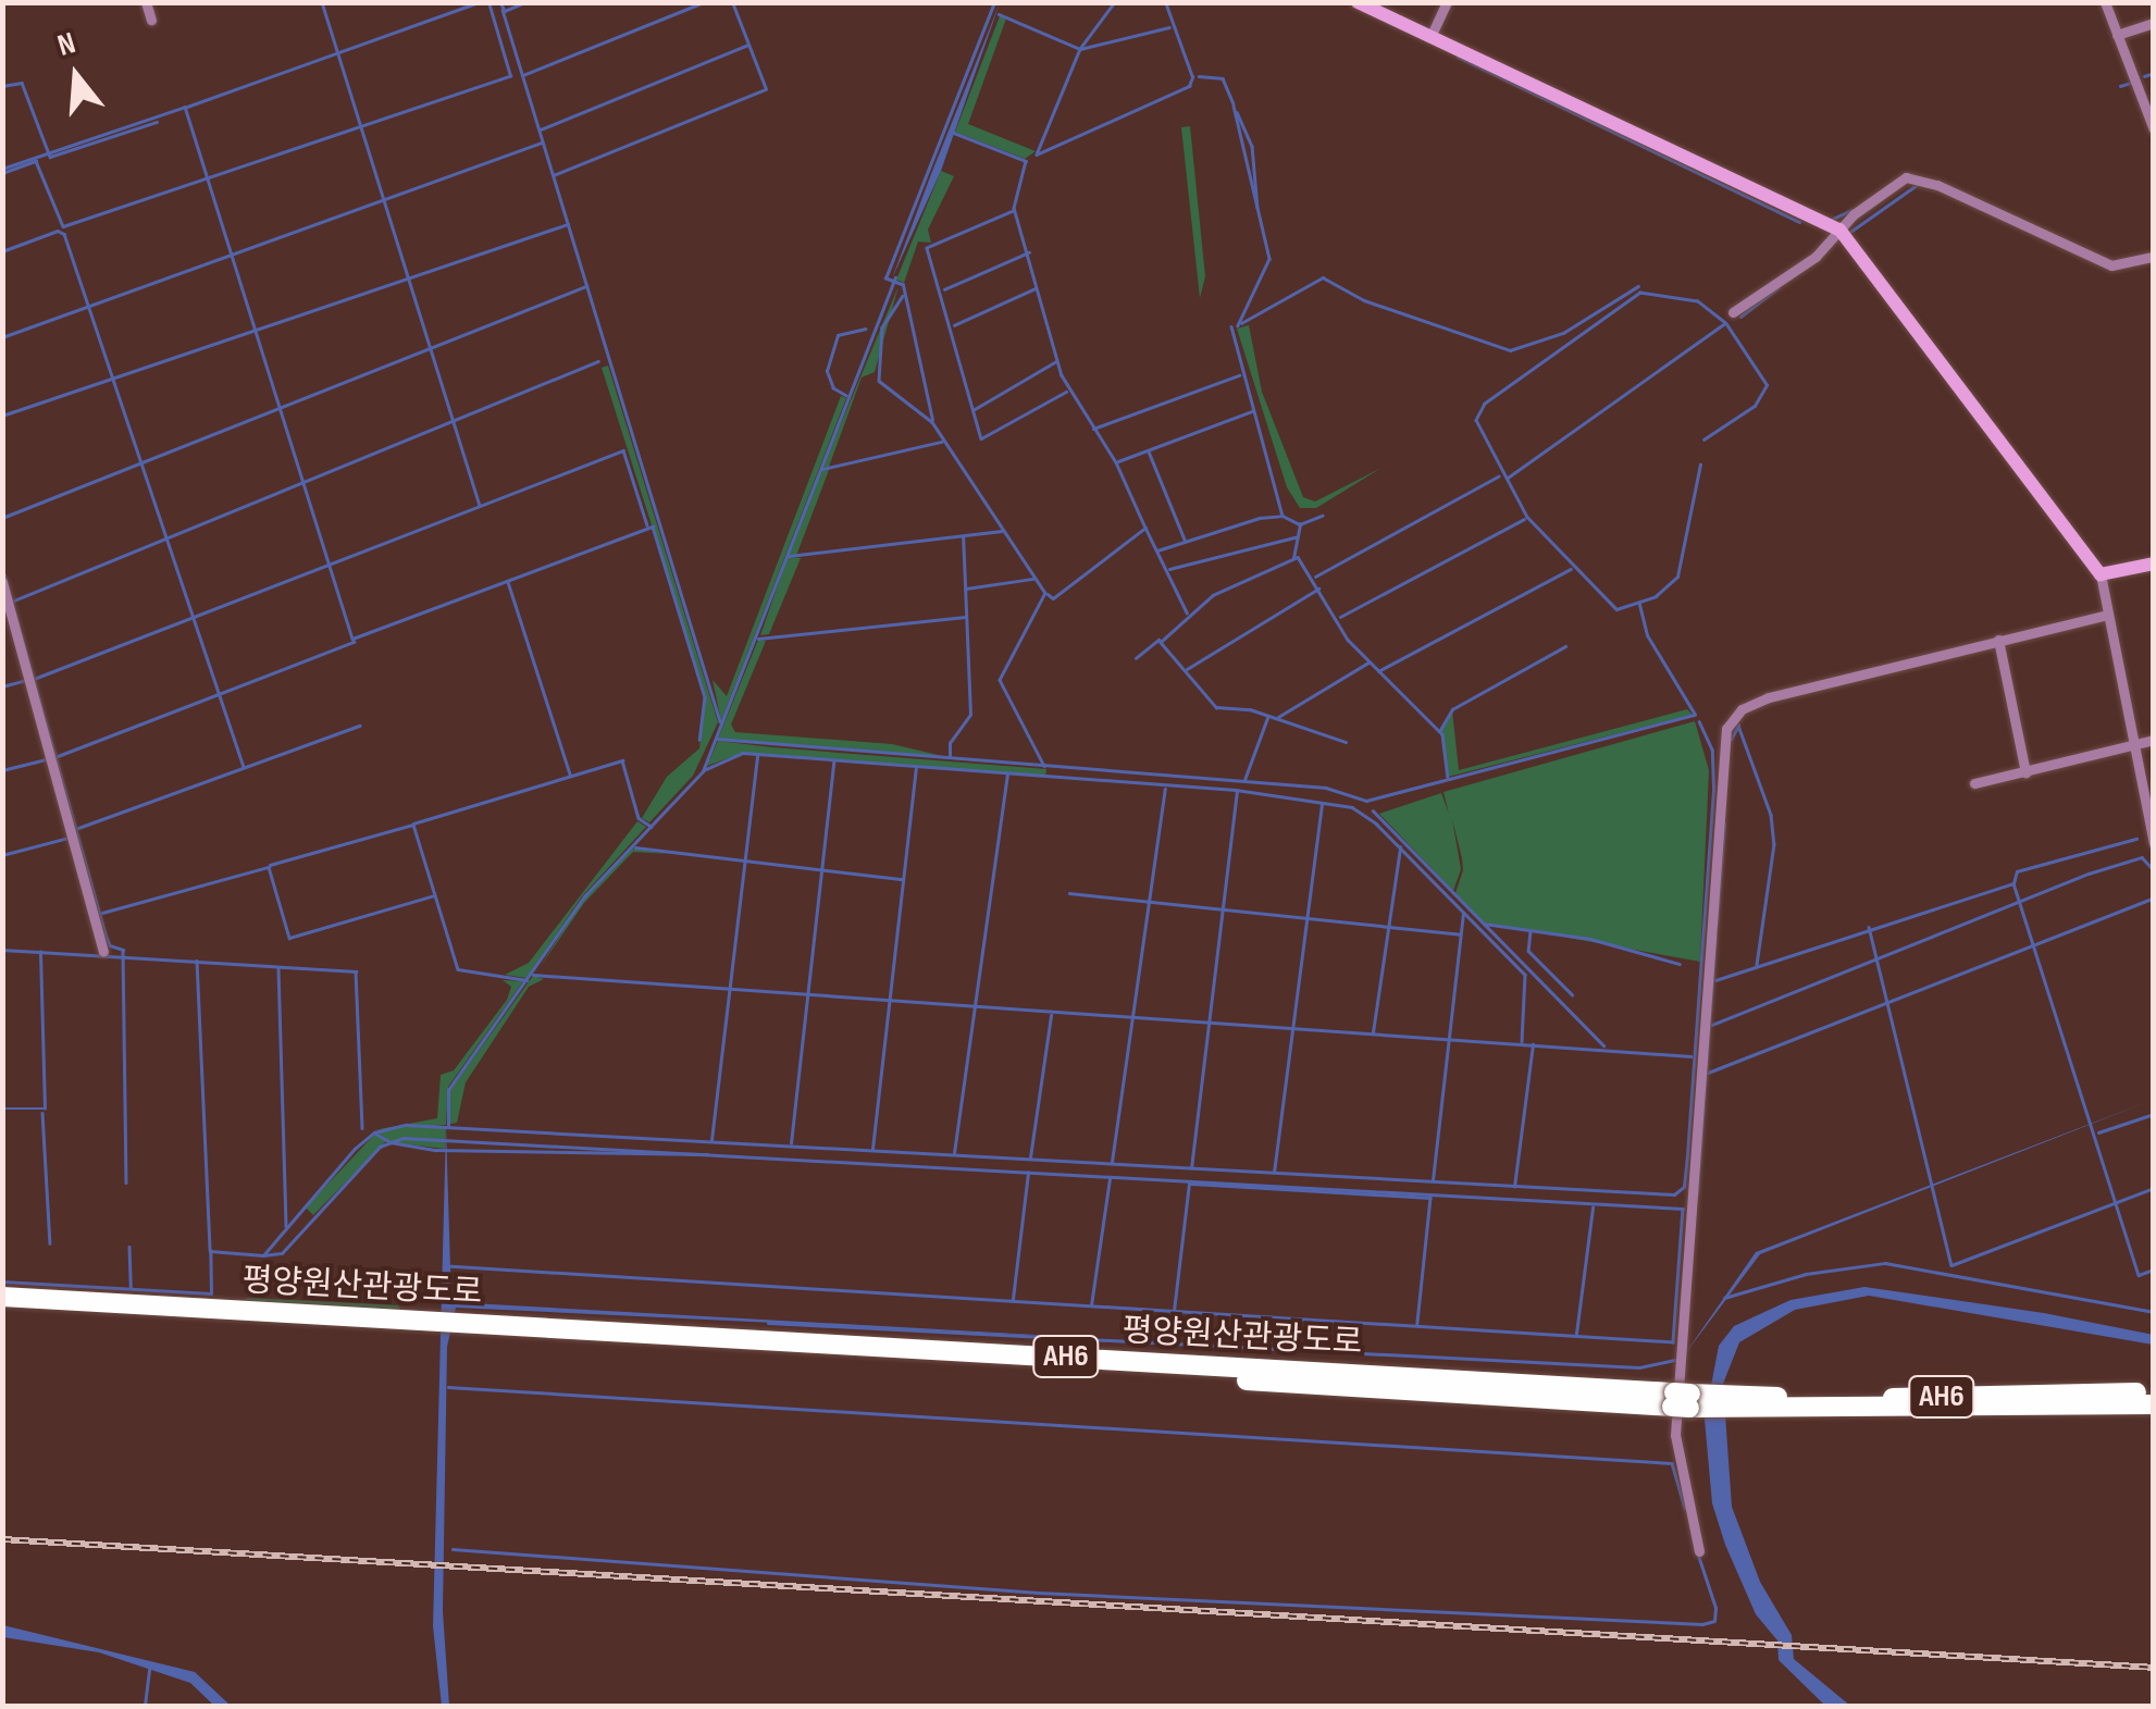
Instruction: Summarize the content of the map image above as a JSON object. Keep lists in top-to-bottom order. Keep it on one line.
{"streets":{"highway":["평양원산관광도로","AH6"]},"north":"top"}
